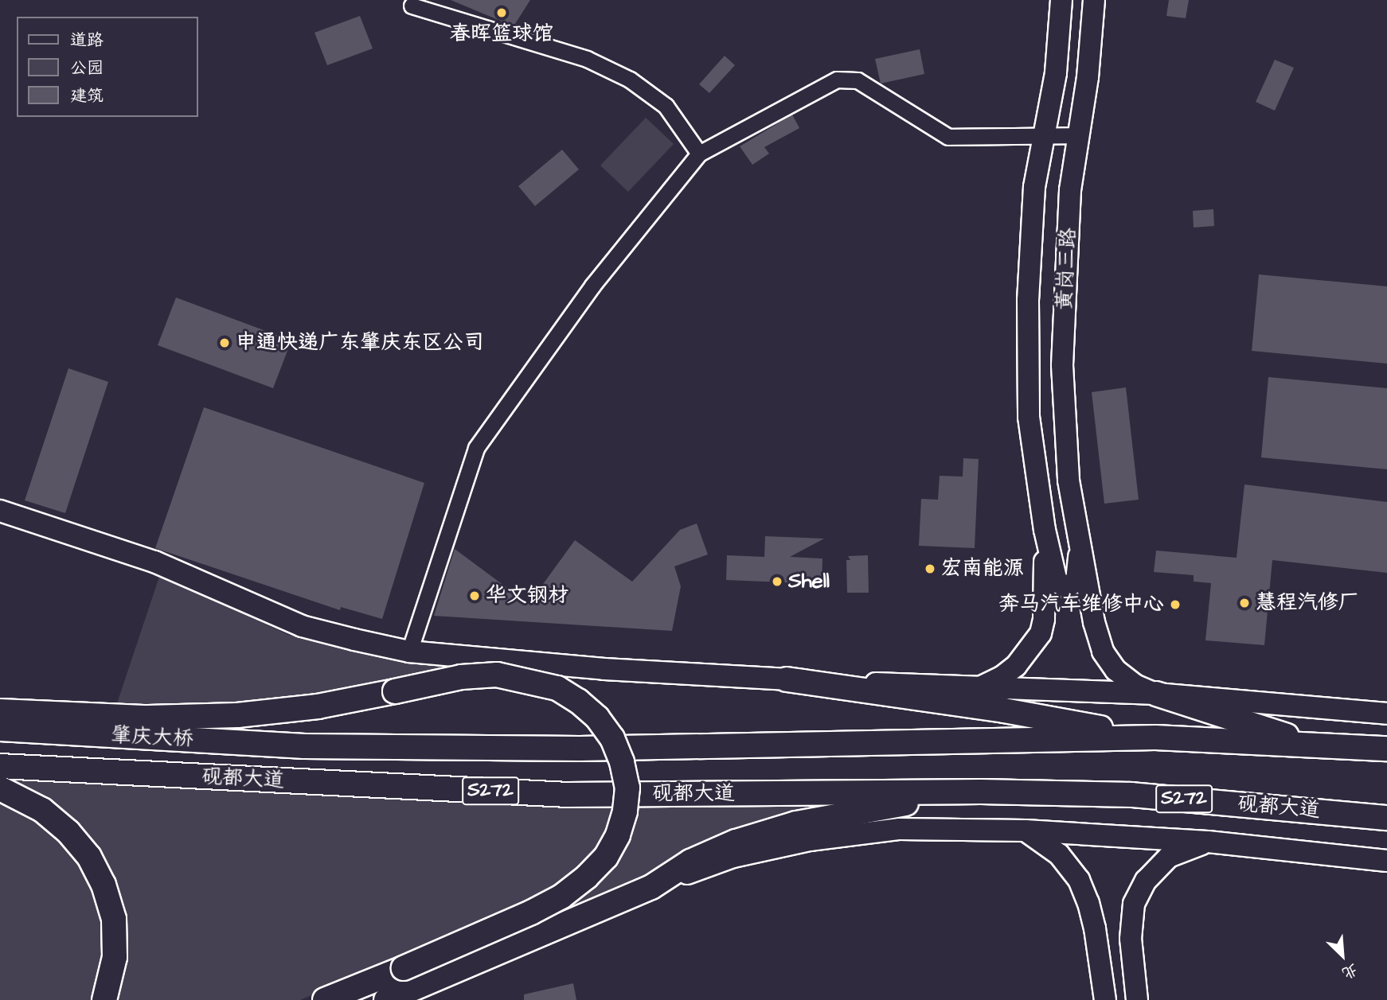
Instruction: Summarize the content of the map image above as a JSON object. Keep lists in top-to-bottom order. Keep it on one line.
{"streets":{"main road":["肇庆大桥","砚都大道","S272"],"street":["黄岗三路"]},"crossings":[["肇庆大桥","砚都大道"]],"places":["春晖篮球馆","申通快递广东肇庆东区公司","宏南能源","Shell","华文钢材","慧程汽修厂","奔马汽车维修中心"],"legend":["道路","公园","建筑"],"north":"bottom right"}
